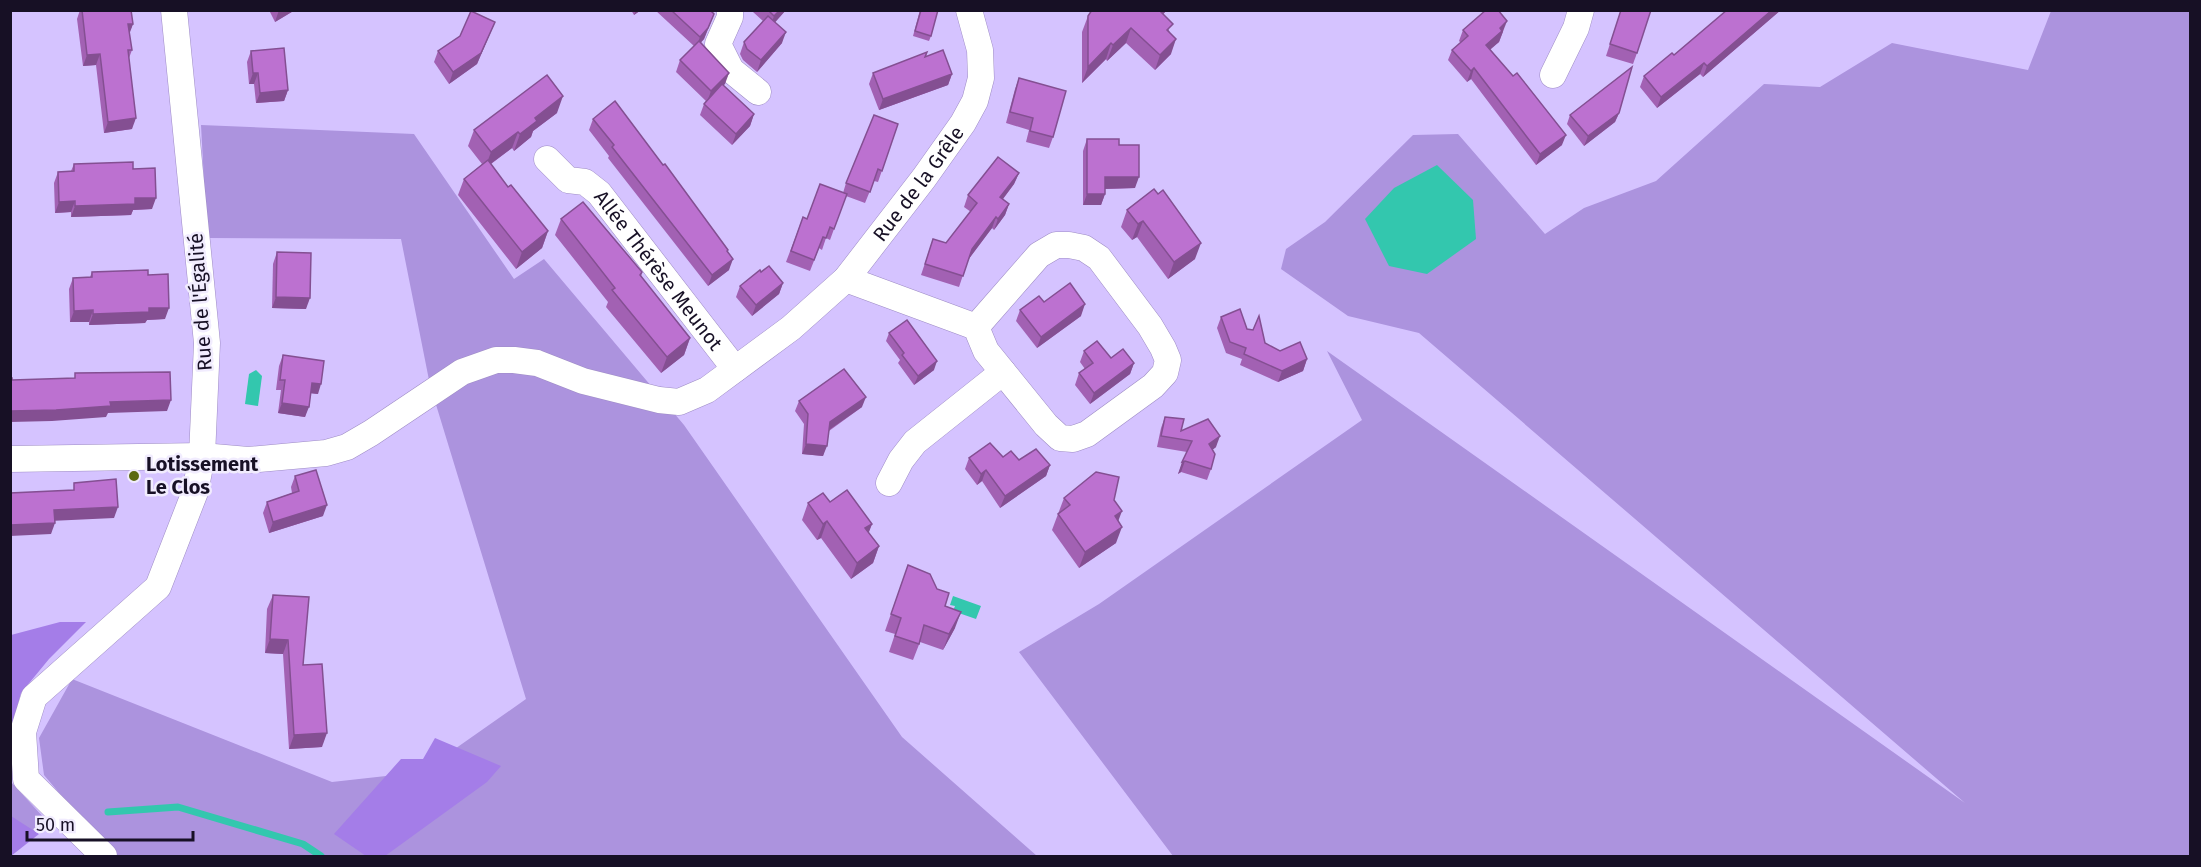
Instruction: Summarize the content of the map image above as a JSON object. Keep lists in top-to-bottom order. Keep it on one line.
{"streets":{"street":["Rue de la Grêle","Allée Thérèse Meunot","Rue de l'Égalité"]},"crossings":[["Rue de la Grêle","Allée Thérèse Meunot"],["Rue de la Grêle","Rue de l'Égalité"]],"places":["Lotissement Le Clos"],"scale_bar":"50 m"}
